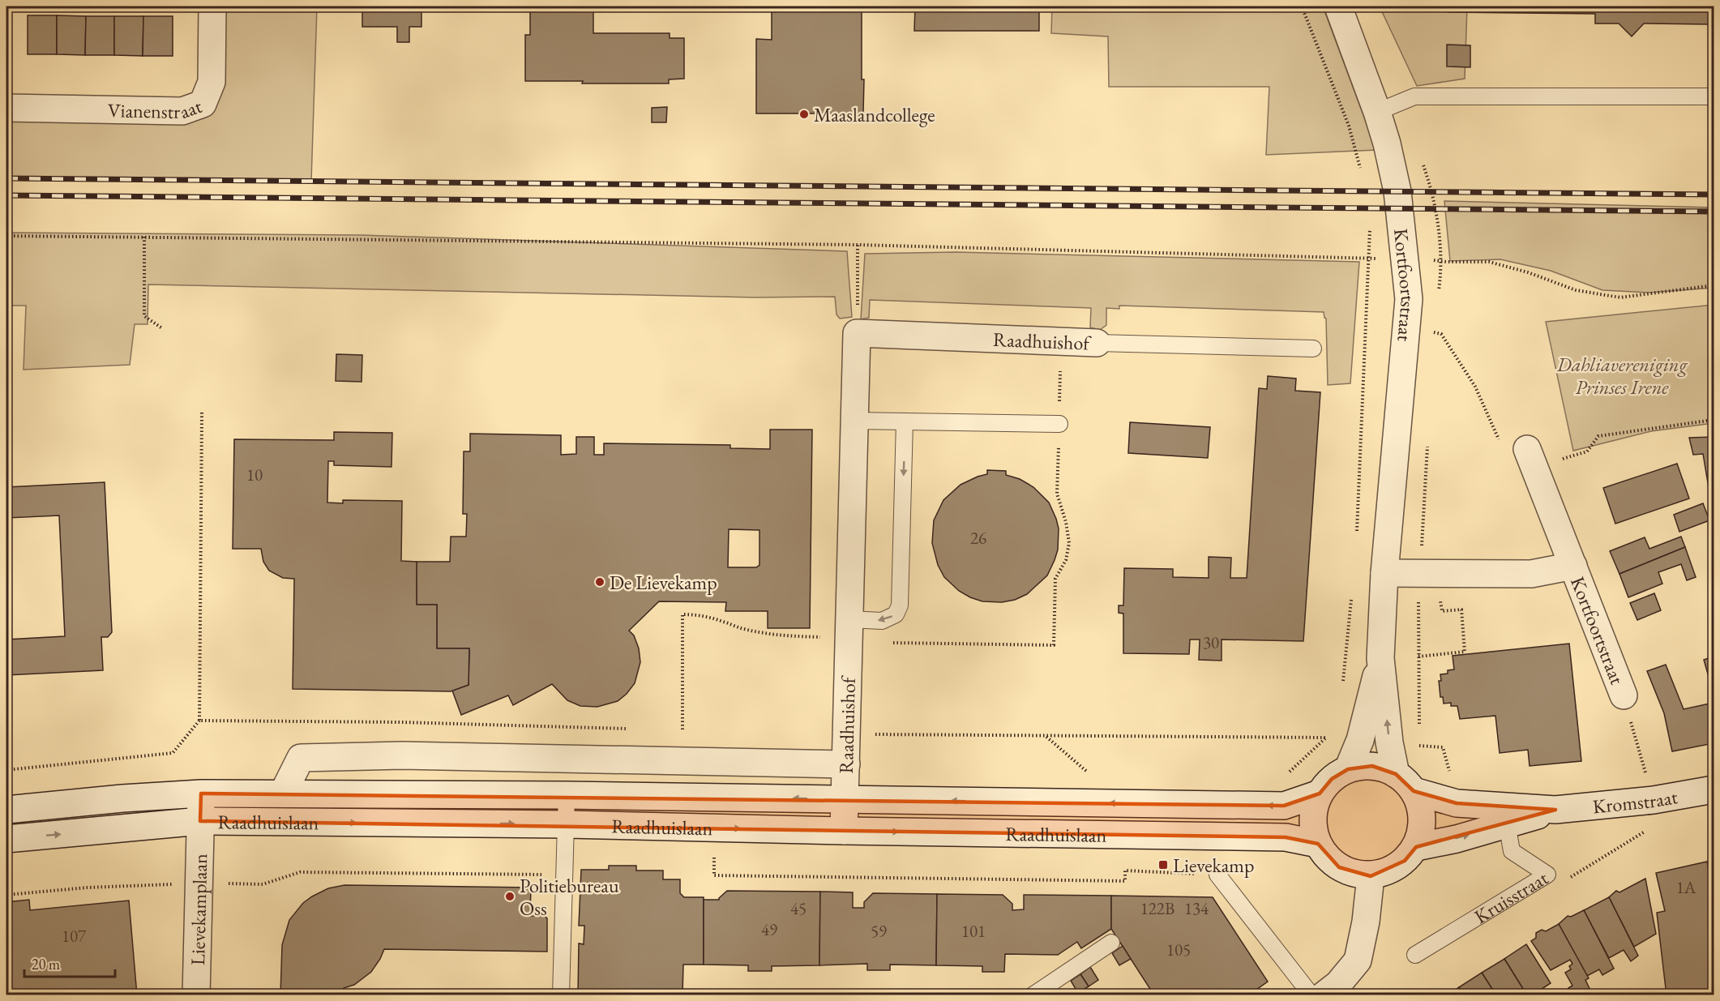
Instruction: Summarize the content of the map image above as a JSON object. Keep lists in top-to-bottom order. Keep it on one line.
{"streets":{"street":["Vianenstraat","Kortfoortstraat","Raadhuishof","Kromstraat","Raadhuislaan","Lievekamplaan"],"lane":["Kruisstraat"]},"crossings":[["Kortfoortstraat","Kromstraat"],["Kortfoortstraat","Raadhuislaan"],["Raadhuishof","Raadhuislaan"],["Kromstraat","Raadhuislaan"],["Kromstraat","Kruisstraat"],["Raadhuislaan","Lievekamplaan"]],"parks":["Dahliavereniging Prinses Irene"],"places":{"other":["Maaslandcollege","De Lievekamp","Politiebureau Oss"],"transit":["Lievekamp"]},"house_numbers":["10","26","30","1A","45","122B","134","49","59","101","107","105"],"scale_bar":"20 m"}
